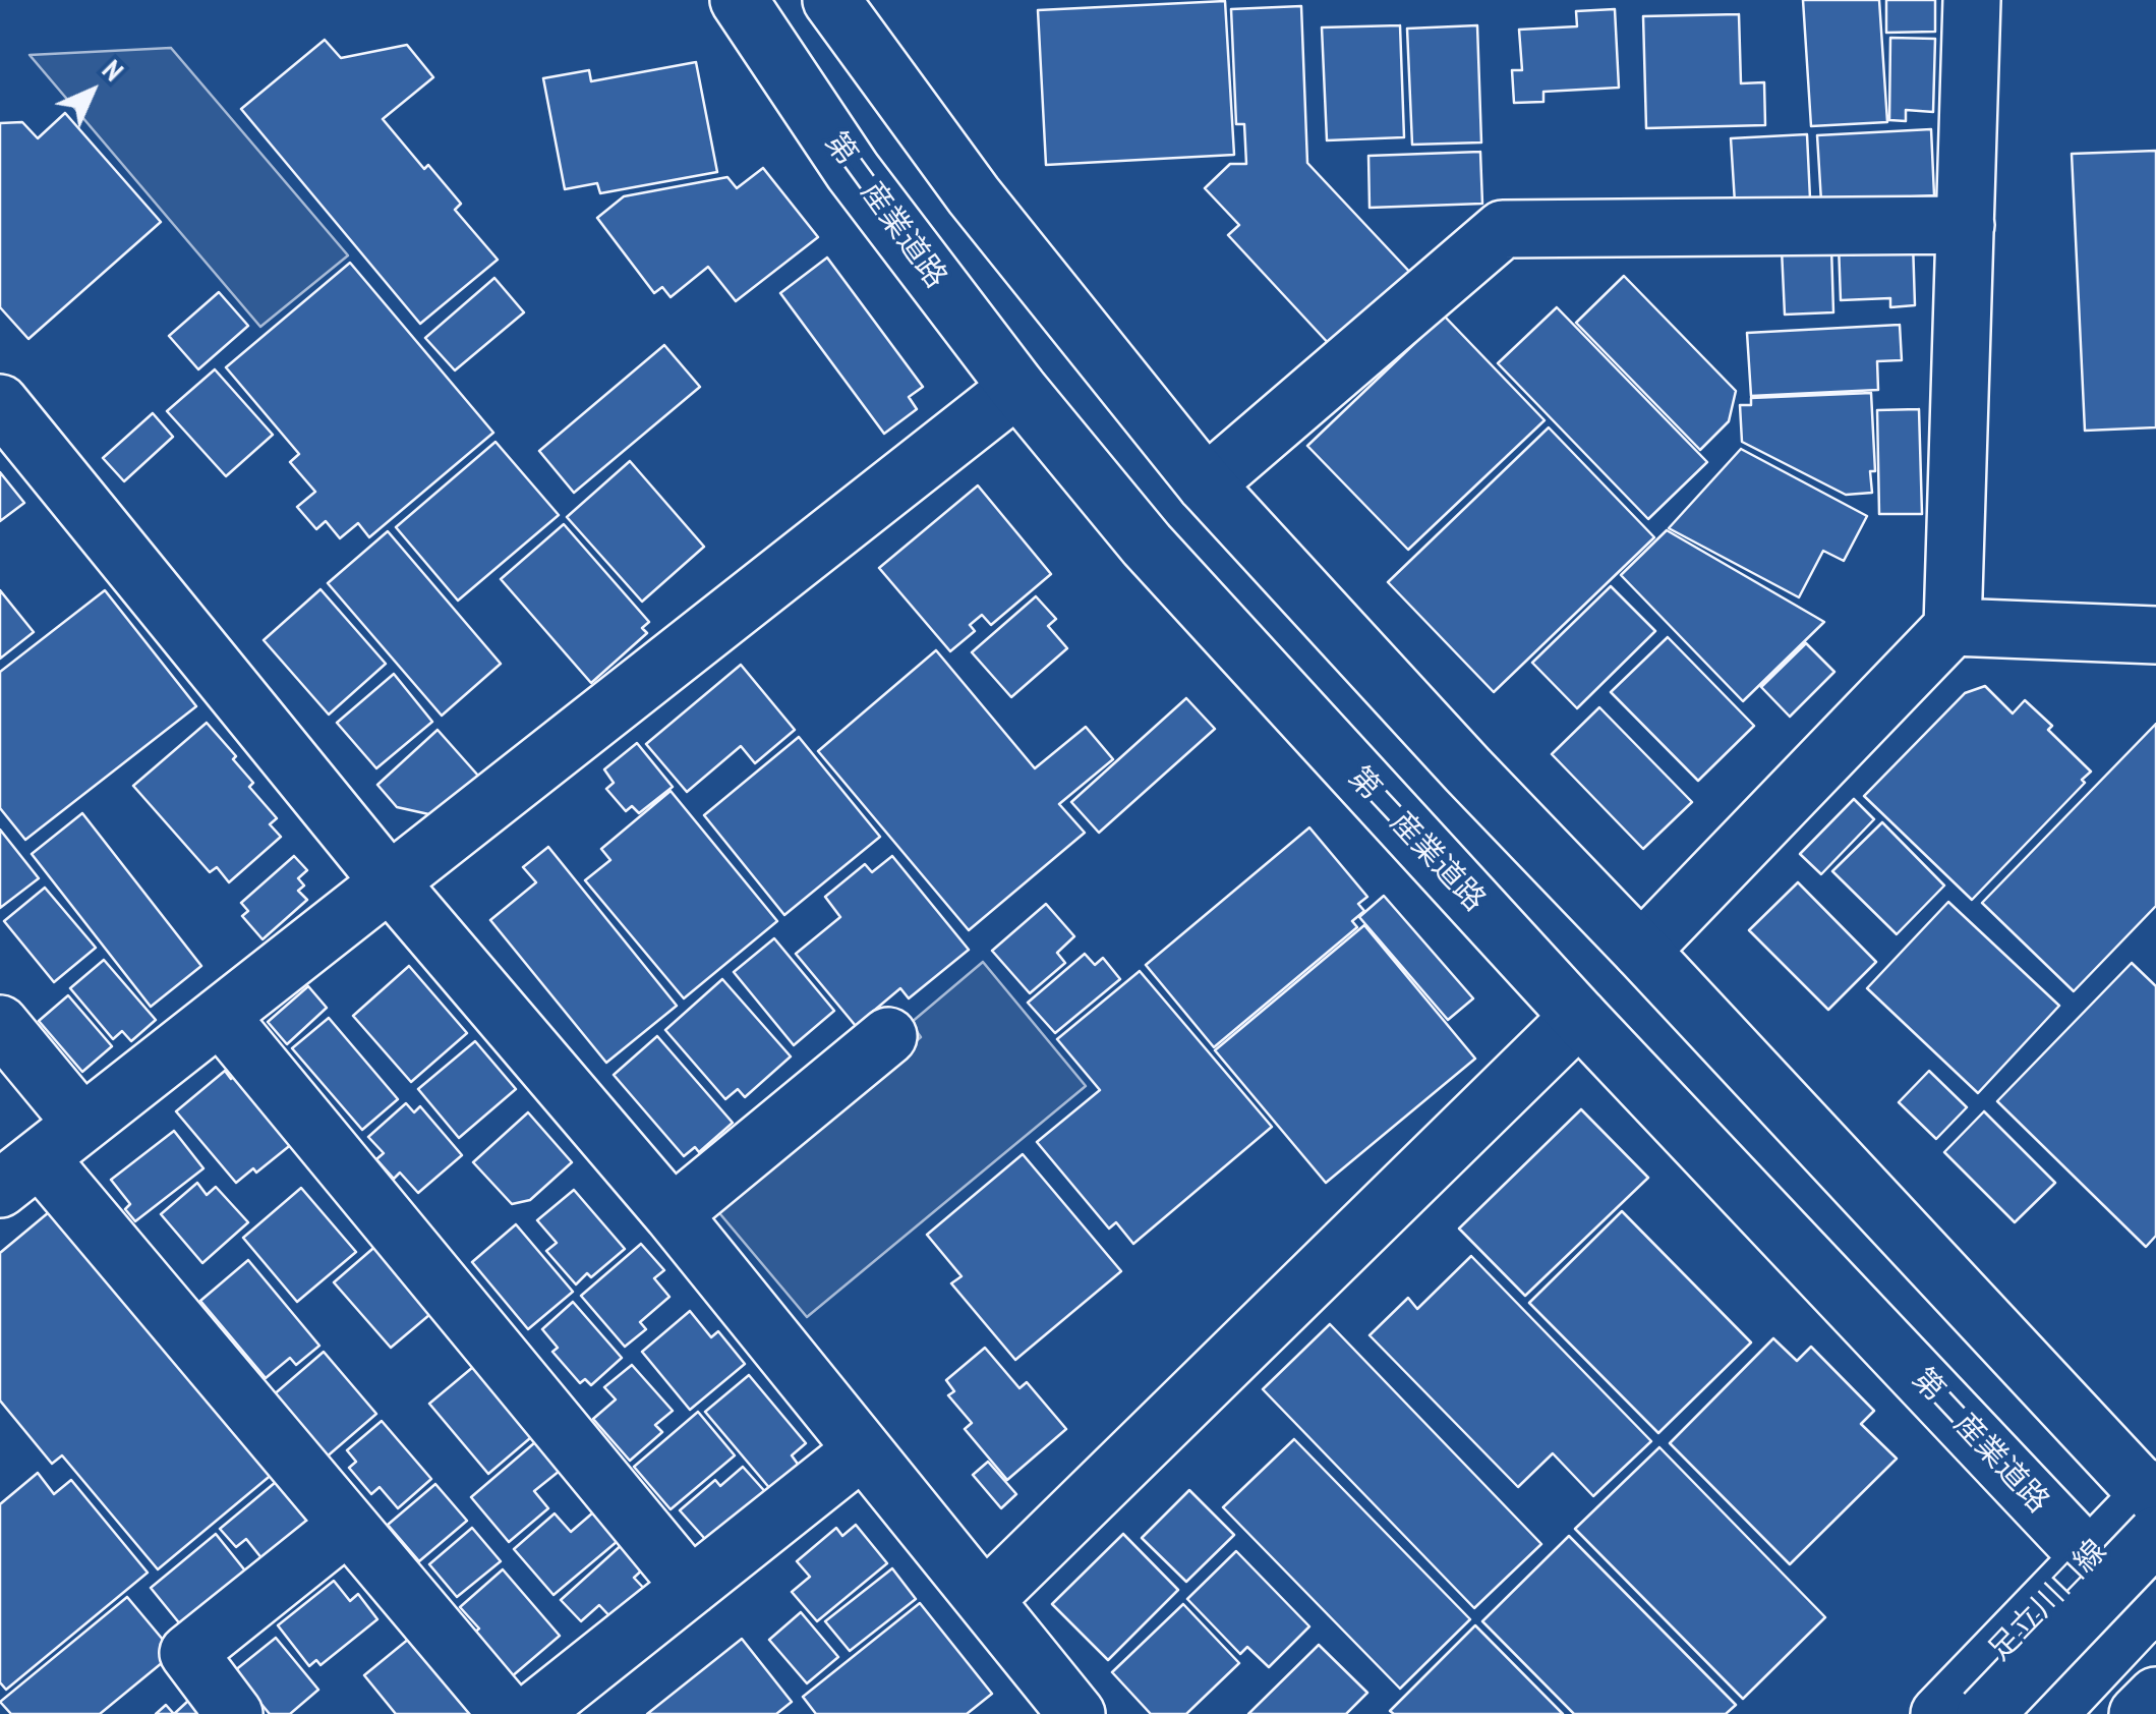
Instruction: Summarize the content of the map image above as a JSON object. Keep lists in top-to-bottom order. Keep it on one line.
{"streets":{"main road":["第二産業道路","足立川口線"]},"crossings":[["第二産業道路","足立川口線"]],"north":"top right"}
